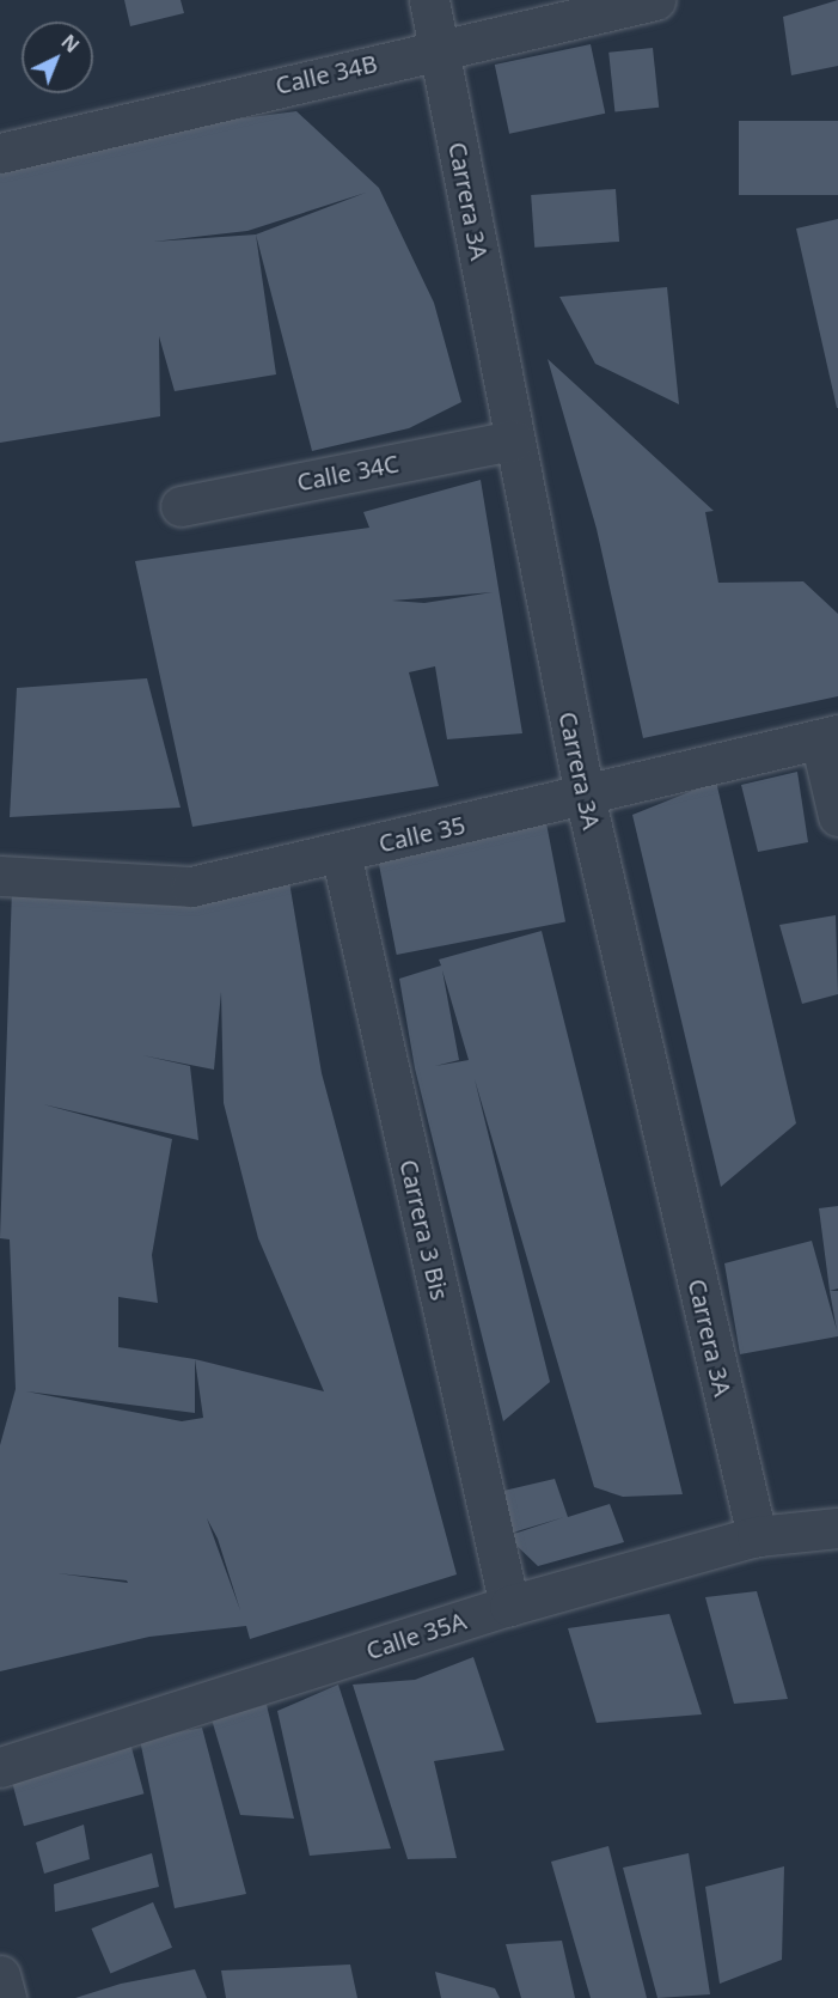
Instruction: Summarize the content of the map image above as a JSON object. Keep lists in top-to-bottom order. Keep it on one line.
{"streets":{"street":["Calle 34B","Carrera 3A","Calle 34C","Calle 35","Carrera 3 Bis","Calle 35A"]},"crossings":[["Calle 34B","Carrera 3A"],["Carrera 3A","Calle 34C"],["Carrera 3A","Calle 35"],["Carrera 3A","Calle 35A"],["Calle 35","Carrera 3 Bis"],["Carrera 3 Bis","Calle 35A"]],"north":"top right"}
